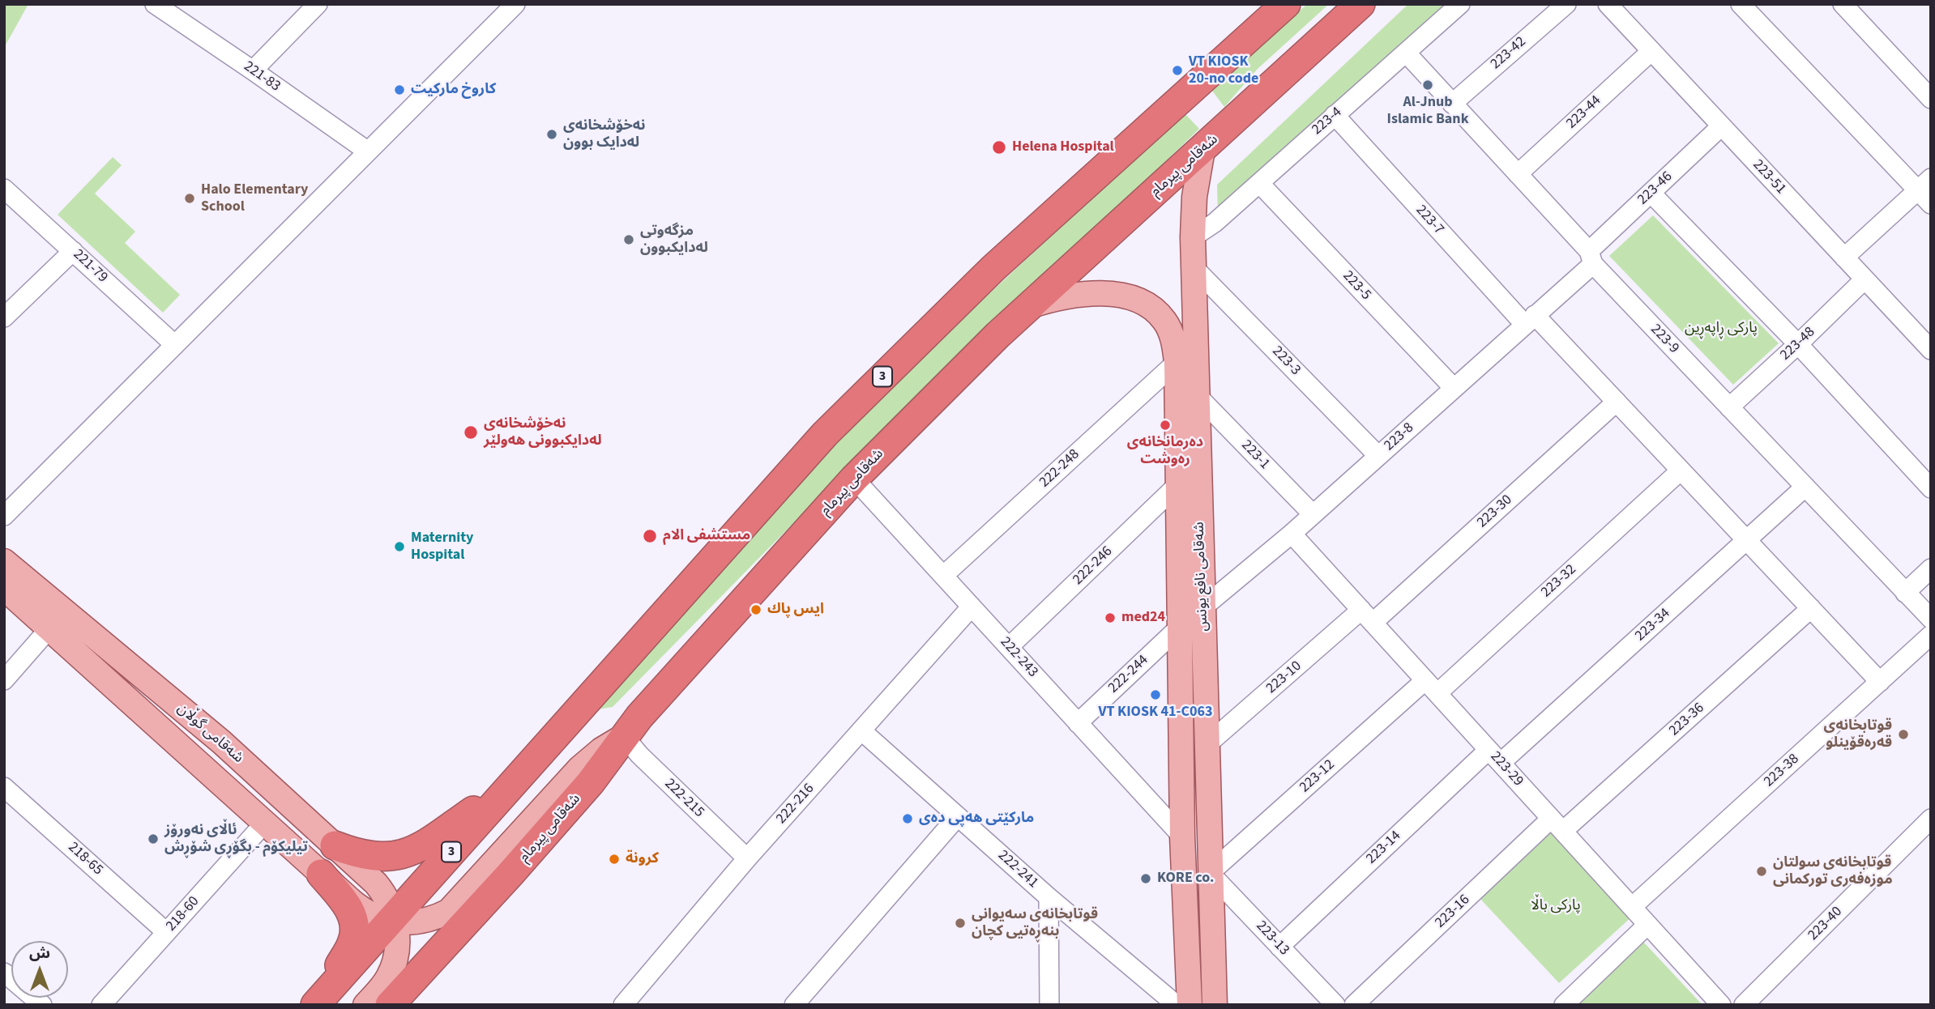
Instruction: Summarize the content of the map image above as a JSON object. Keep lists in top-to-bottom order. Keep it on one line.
{"streets":{"highway":["شەقامی پیرمام","3"],"main road":["شەقامی نافع یونس","شەقامی گوڵان"],"street":["223-42","221-83","223-44","223-4","223-51","223-46","223-7","221-79","223-5","223-9","223-48","223-3","223-8","223-1","222-248","223-30","222-246","223-32","223-34","222-243","222-244","223-10","223-36","223-29","223-38","223-12","222-215","222-216","223-14","218-65","222-241","223-16","218-60","223-40","223-13"]},"crossings":[["223-42","223-9"],["223-44","223-51"],["223-44","223-9"],["223-4","223-7"],["223-4","223-5"],["223-4","223-9"],["223-4","شەقامی نافع یونس"],["شەقامی پیرمام","شەقامی نافع یونس"],["شەقامی پیرمام","222-243"],["شەقامی پیرمام","شەقامی گوڵان"],["شەقامی پیرمام","222-215"],["223-51","223-46"],["223-51","223-48"],["223-46","223-9"],["223-46","223-8"],["223-7","223-8"],["223-7","223-30"],["223-7","223-32"],["223-7","223-34"],["223-7","223-36"],["223-7","223-38"],["223-5","223-8"],["223-9","223-48"],["223-9","223-8"],["223-9","223-34"],["223-3","223-8"],["223-3","شەقامی نافع یونس"],["3","شەقامی گوڵان"],["223-8","223-1"],["223-8","شەقامی نافع یونس"],["223-8","222-244"],["223-8","223-29"],["223-1","شەقامی نافع یونس"],["222-248","شەقامی نافع یونس"],["222-248","222-243"],["223-30","223-10"],["223-30","223-29"],["222-246","شەقامی نافع یونس"],["222-246","222-243"],["شەقامی نافع یونس","222-243"],["شەقامی نافع یونس","222-244"],["شەقامی نافع یونس","223-10"],["شەقامی نافع یونس","223-12"],["شەقامی نافع یونس","223-13"],["223-32","223-29"],["223-32","223-12"],["223-34","223-29"],["223-34","223-14"],["222-243","222-244"],["222-243","222-216"],["223-10","223-29"],["223-36","223-29"],["223-36","223-16"],["شەقامی گوڵان","222-215"],["شەقامی گوڵان","218-60"],["223-29","223-38"],["223-29","223-12"],["223-29","223-14"],["223-29","223-16"],["223-12","223-13"],["222-215","222-216"],["222-216","222-241"],["223-14","223-13"],["218-65","218-60"]],"parks":["پارکی ڕاپەڕین","پارکی باڵا"],"places":["VT KIOSK 20-no code","Al-Jnub Islamic Bank","كاروخ ماركیت","نەخۆشخانەی لەدایک بوون","Helena Hospital","Halo Elementary School","مزگەوتی لەدایکبوون","دەرمانخانەی رەوشت","نەخۆشخانەی لەدایکبوونی هەولێر","مستشفى الام","Maternity Hospital","ايس پاك","med24","VT KIOSK 41-C063","قوتابخانەی قەرەقۆینلو","مارکێتی هەپی دەی","ئاڵای نەورۆز تیلیکۆم - بگۆڕی شۆڕش","كرونة","قوتابخانەی سولتان موزەفەری تورکمانی","KORE co.","قوتابخانەی سەیوانی بنەڕەتیی کچان"],"north":"top"}
